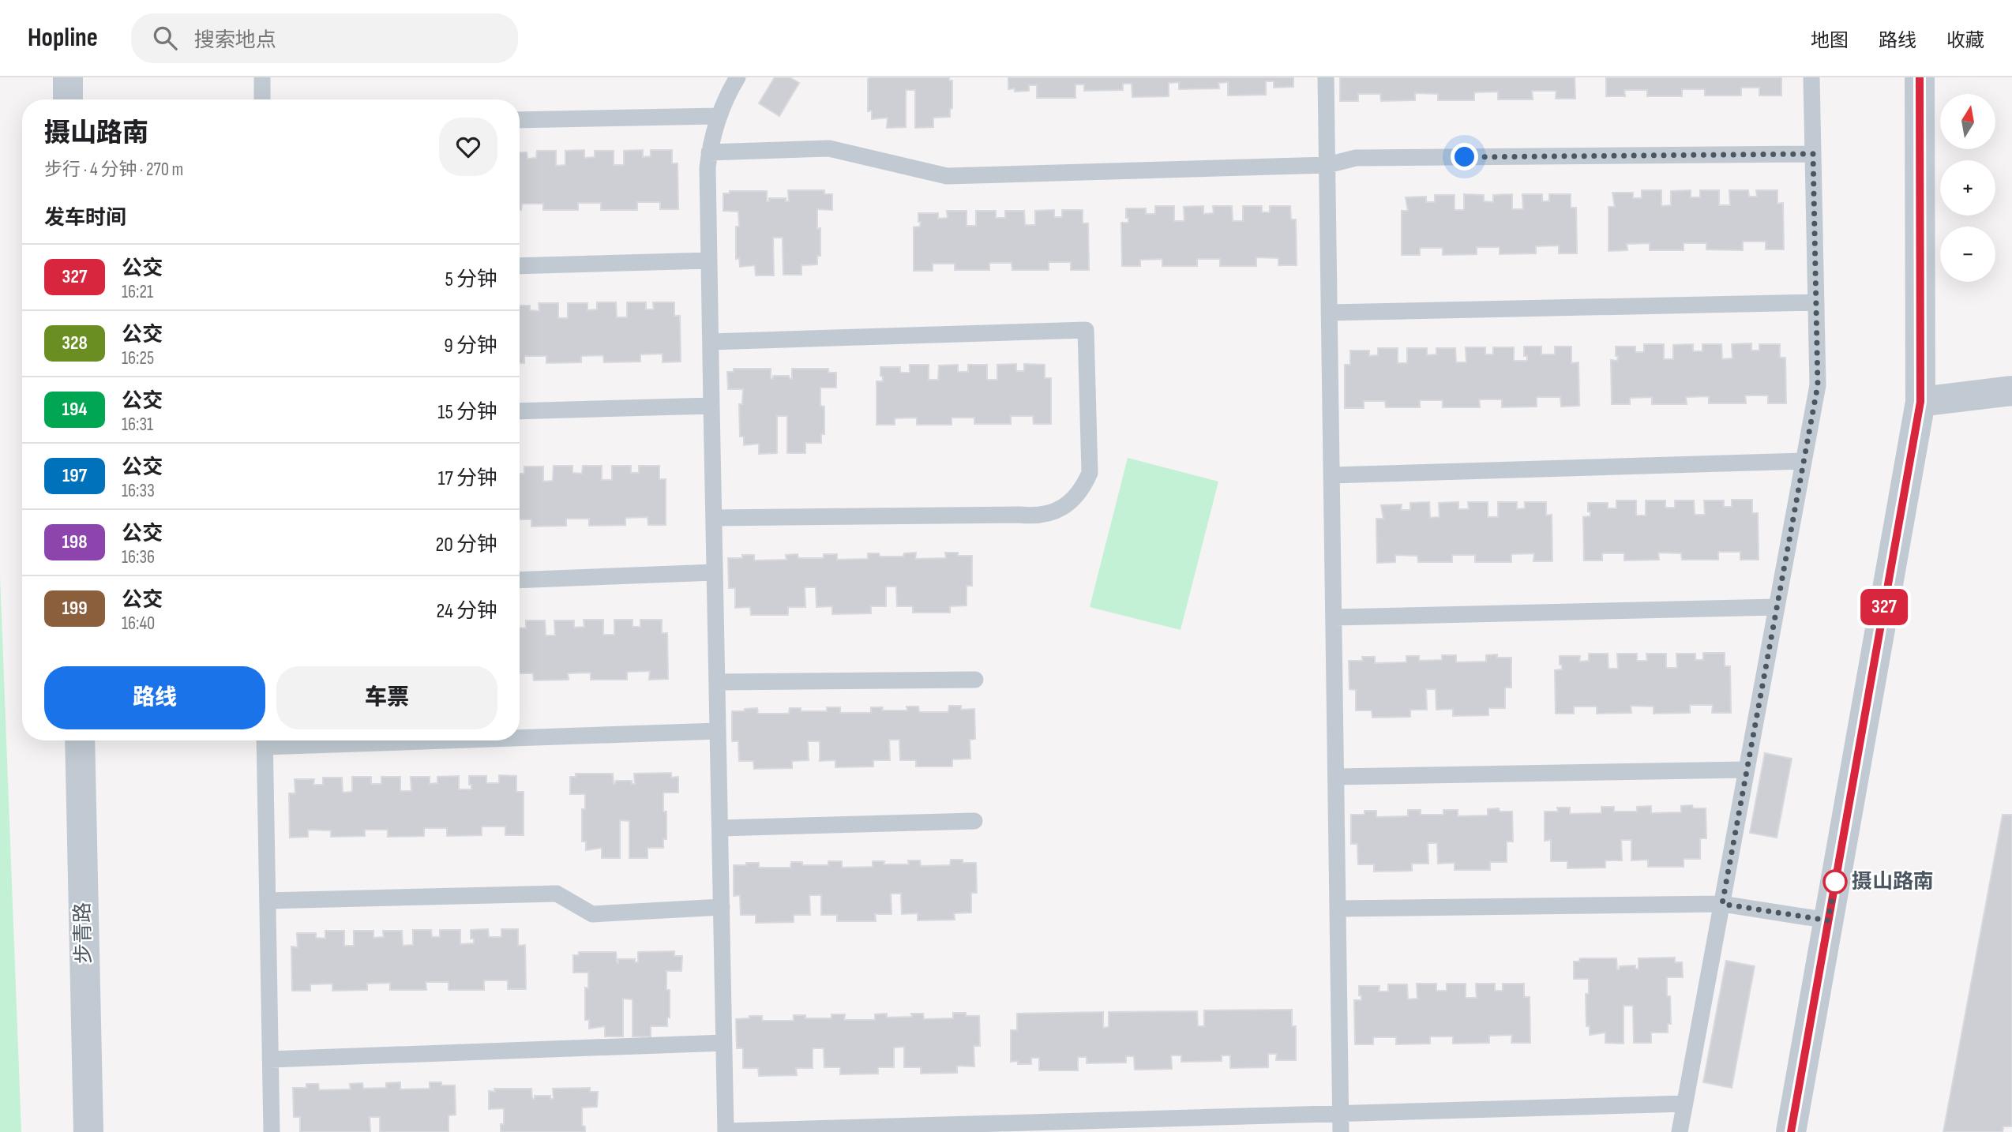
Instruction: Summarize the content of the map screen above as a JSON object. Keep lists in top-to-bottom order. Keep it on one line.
{"streets":{"street":["步青路"]},"places":["摄山路南"],"lines":["bus line 327"],"north":"top","page":{"header":"Hopline","search":"搜索地点","nav":["地图","路线","收藏"],"on_map":"327","map_buttons":["+","−"],"heading":[["摄山路南","步行 · 4 分钟 · 270 m"],"发车时间"],"list":[{"mark":"327","name":"公交","note":"16:21","value":"5 分钟"},{"mark":"328","name":"公交","note":"16:25","value":"9 分钟"},{"mark":"194","name":"公交","note":"16:31","value":"15 分钟"},{"mark":"197","name":"公交","note":"16:33","value":"17 分钟"},{"mark":"198","name":"公交","note":"16:36","value":"20 分钟"},{"mark":"199","name":"公交","note":"16:40","value":"24 分钟"}],"buttons":["路线","车票"]}}
